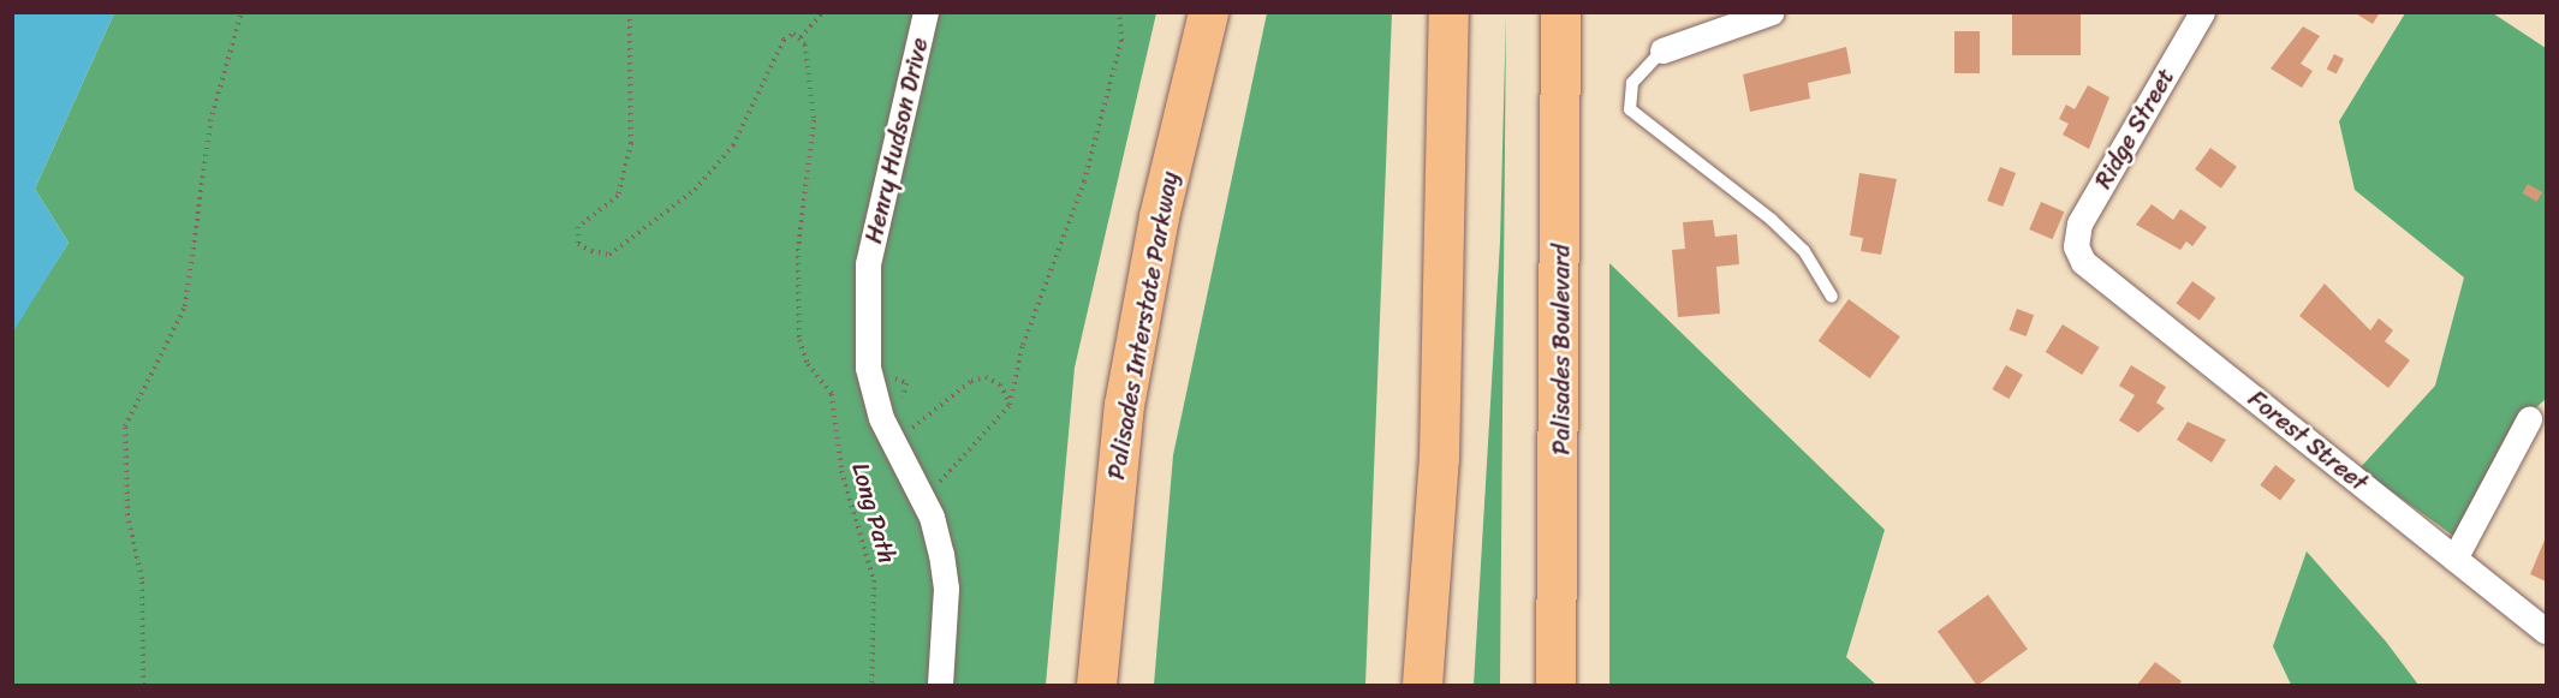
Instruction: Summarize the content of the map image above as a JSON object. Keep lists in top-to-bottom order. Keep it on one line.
{"streets":{"main road":["Palisades Interstate Parkway","Palisades Boulevard"],"street":["Ridge Street","Henry Hudson Drive","Forest Street"],"path":["Long Path"]},"crossings":[["Ridge Street","Forest Street"]]}
